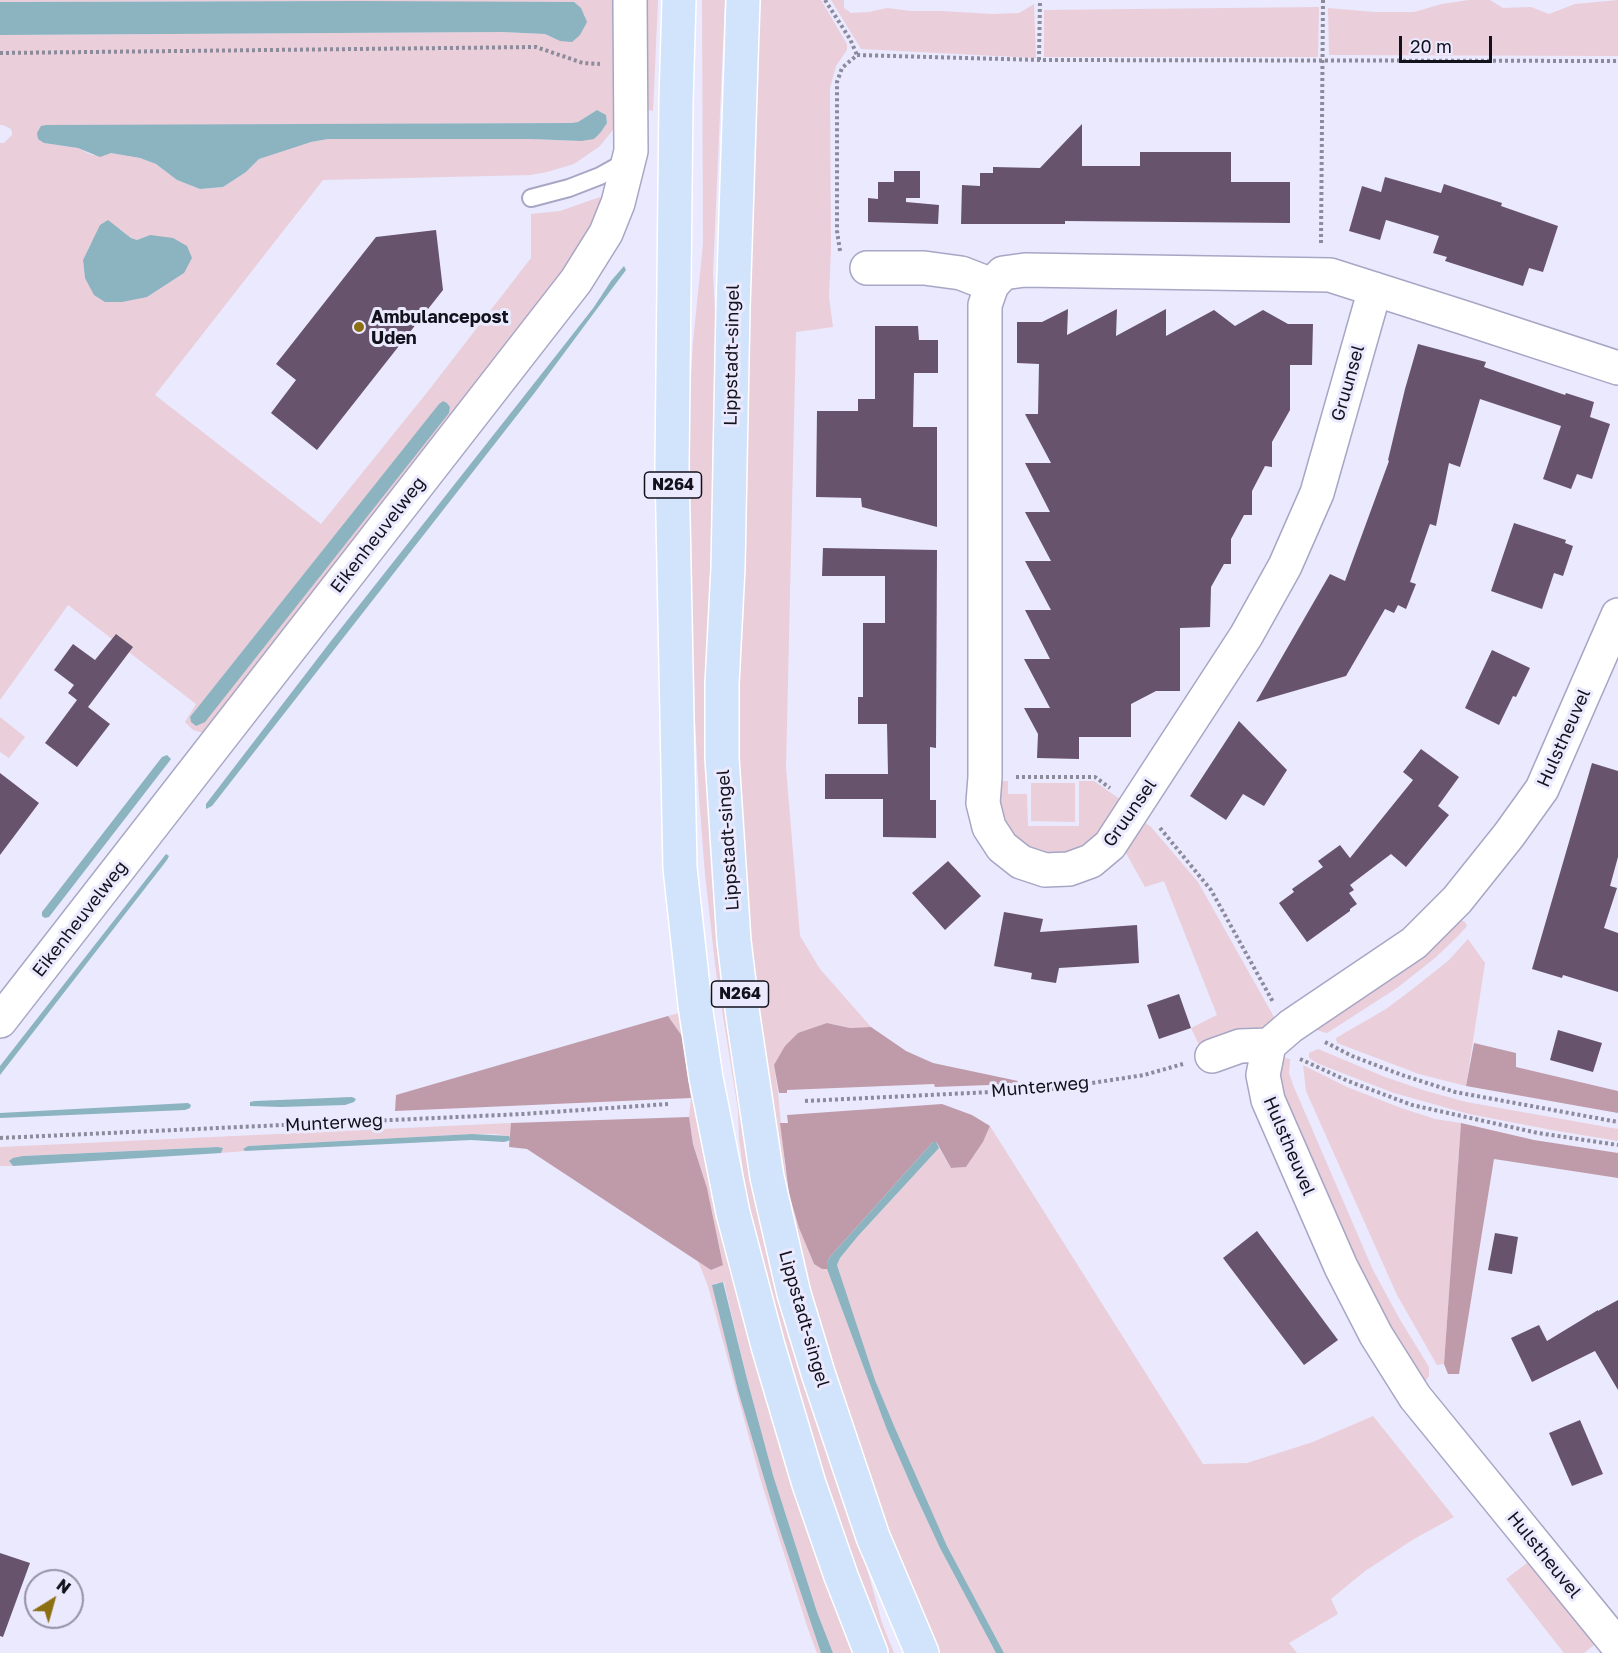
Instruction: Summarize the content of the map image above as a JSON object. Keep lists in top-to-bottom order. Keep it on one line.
{"streets":{"main road":["Lippstadt-singel","N264"],"street":["Gruunsel","Eikenheuvelweg","Hulstheuvel"],"path":["Munterweg"]},"places":["Ambulancepost Uden"],"scale_bar":"20 m","north":"top right"}
